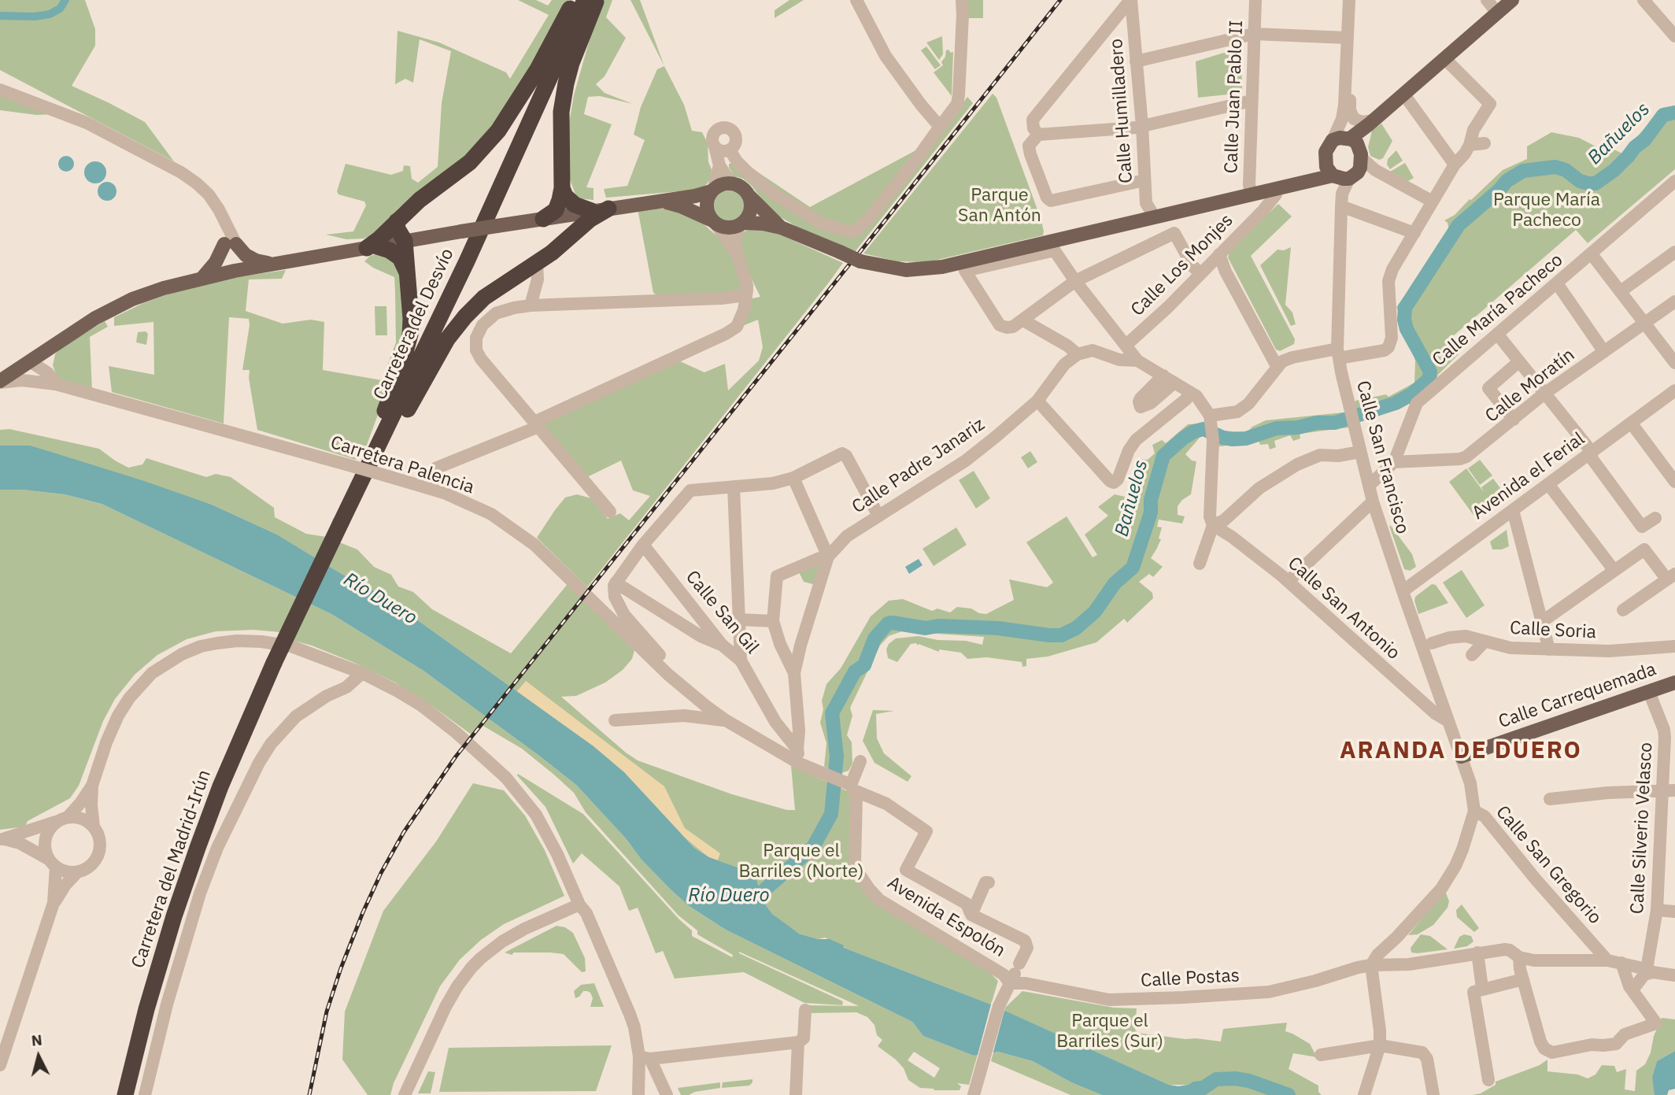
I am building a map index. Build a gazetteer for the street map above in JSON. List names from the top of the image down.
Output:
{
  "streets": {
    "highway": ["Carretera del Desvío", "Carretera del Madrid-Irún"],
    "main road": ["Calle Carrequemada"],
    "street": [
      "Calle Juan Pablo II",
      "Calle Humilladero",
      "Calle Los Monjes",
      "Calle María Pacheco",
      "Calle Moratín",
      "Calle San Francisco",
      "Carretera Palencia",
      "Calle Padre Janariz",
      "Avenida el Ferial",
      "Calle San Antonio",
      "Calle San Gil",
      "Calle Soria",
      "Calle Silverio Velasco",
      "Calle San Gregorio",
      "Avenida Espolón",
      "Calle Postas"
    ]
  },
  "crossings": [
    ["Calle María Pacheco", "Calle Moratín"],
    ["Carretera del Desvío", "Carretera del Madrid-Irún"],
    ["Calle San Francisco", "Avenida el Ferial"],
    ["Calle San Francisco", "Calle San Antonio"],
    ["Calle San Francisco", "Calle Carrequemada"],
    ["Calle San Francisco", "Calle San Gregorio"],
    ["Carretera Palencia", "Calle San Gil"],
    ["Carretera Palencia", "Avenida Espolón"],
    ["Calle Carrequemada", "Calle Silverio Velasco"],
    ["Calle Silverio Velasco", "Calle Postas"],
    ["Calle San Gregorio", "Calle Postas"],
    ["Avenida Espolón", "Calle Postas"]
  ],
  "districts": ["ARANDA DE DUERO"],
  "water": ["Bañuelos", "Río Duero"],
  "parks": [
    "Parque San Antón",
    "Parque María Pacheco",
    "Parque el Barriles (Norte)",
    "Parque el Barriles (Sur)"
  ],
  "north": "top"
}
